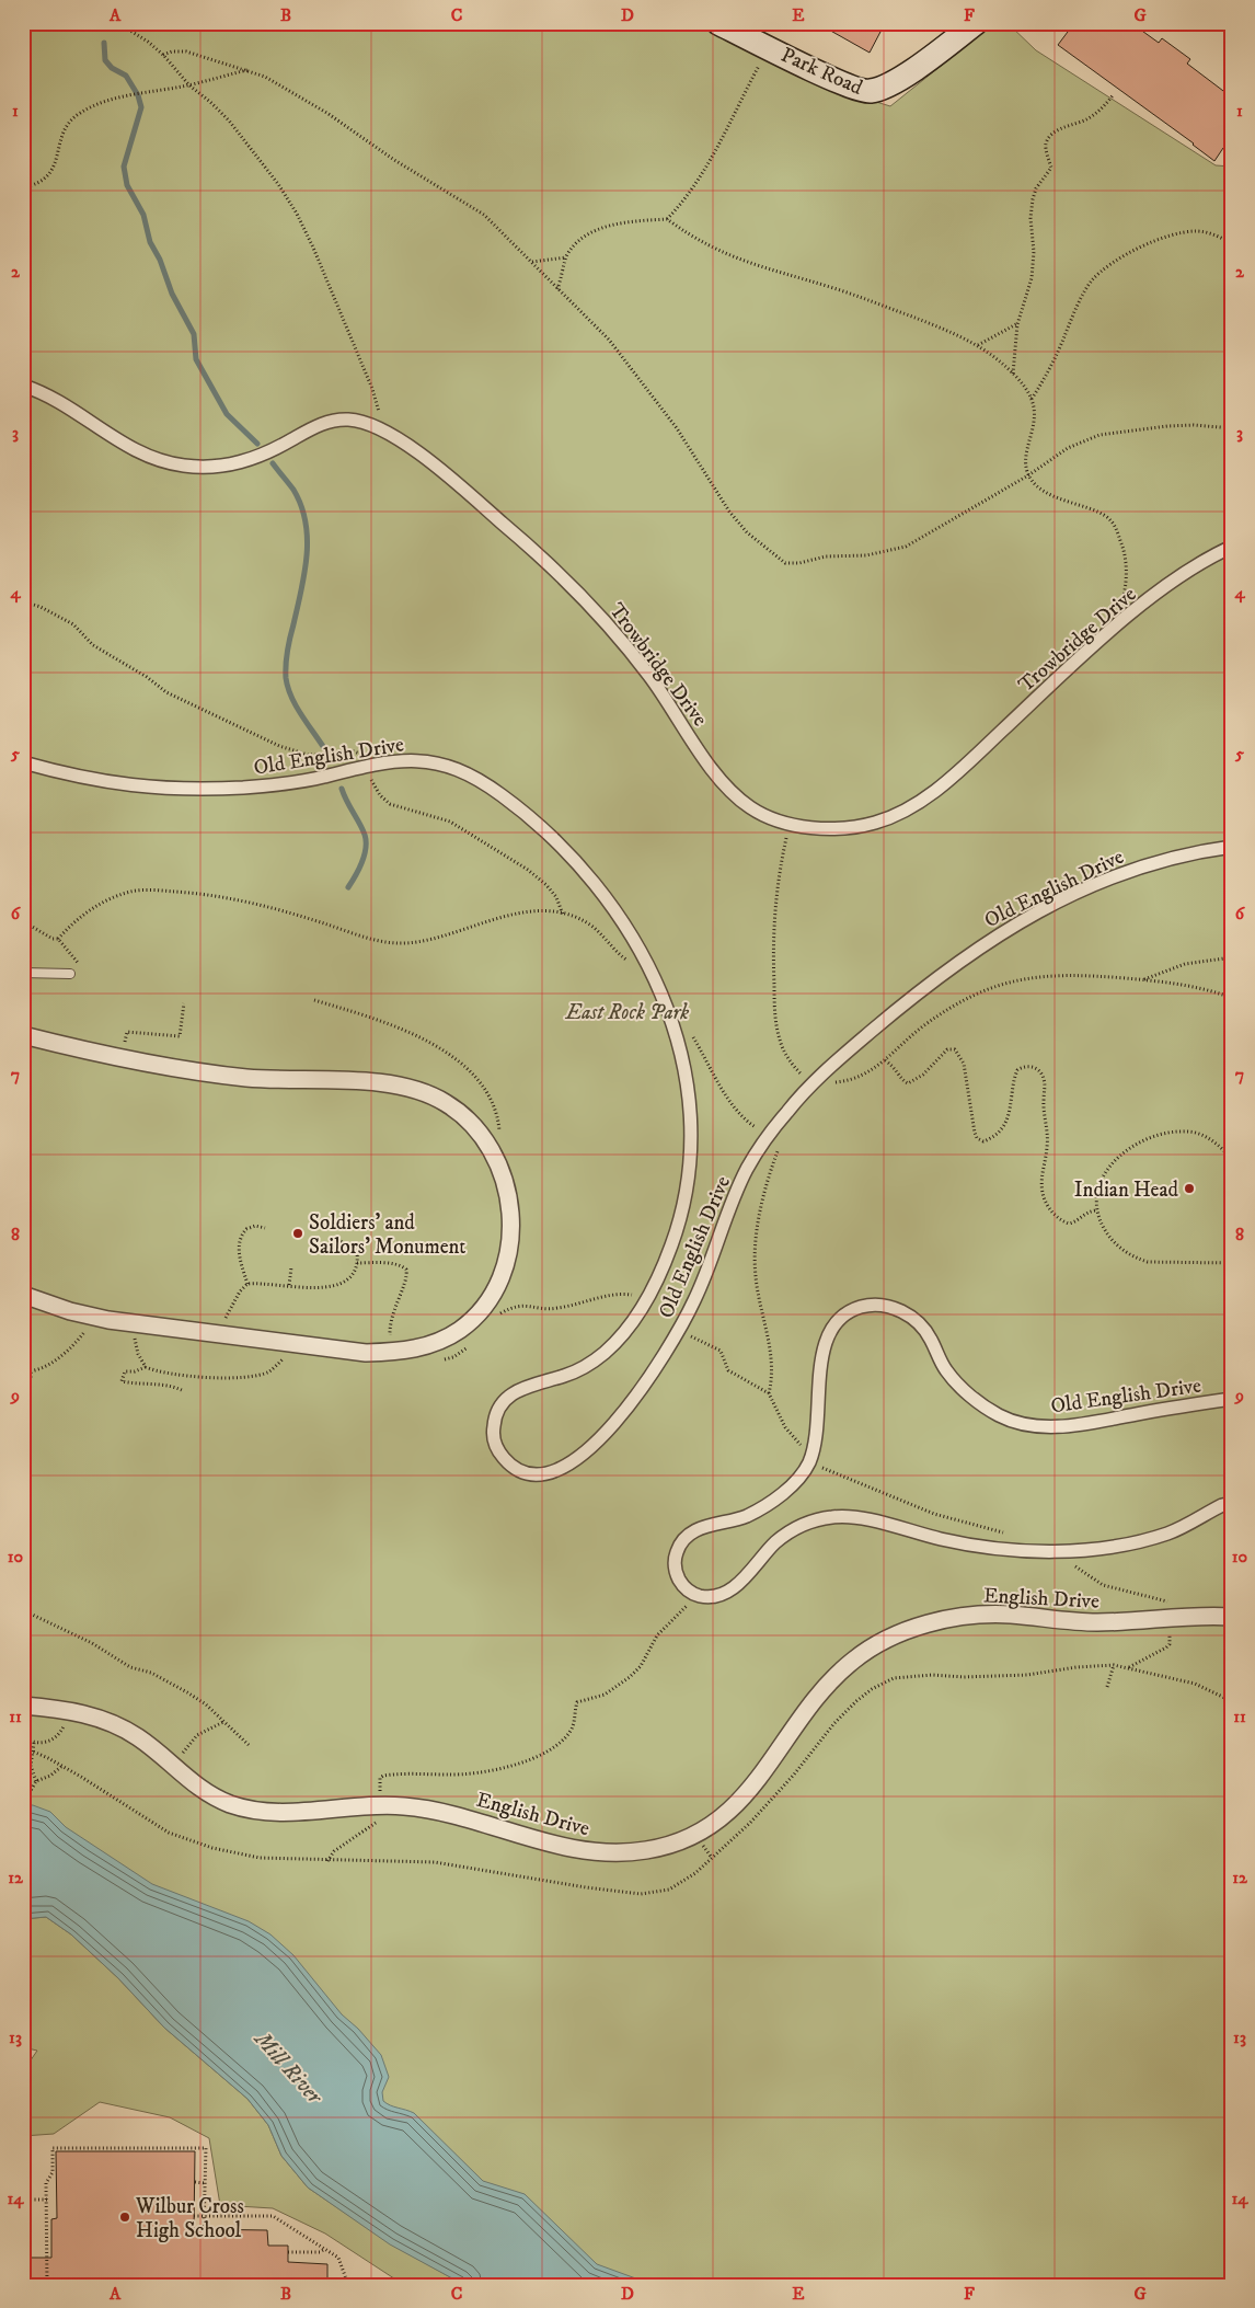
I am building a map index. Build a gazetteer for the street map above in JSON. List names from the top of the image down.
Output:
{
  "streets": {
    "main road": ["Park Road"],
    "street": ["Trowbridge Drive", "Old English Drive", "English Drive"]
  },
  "water": ["Mill River"],
  "parks": ["East Rock Park"],
  "places": ["Indian Head", "Soldiers' and Sailors' Monument", "Wilbur Cross High School"],
  "grid": {
    "columns": [
      "A",
      "B",
      "C",
      "D",
      "E",
      "F",
      "G"
    ],
    "rows": [
      "1",
      "2",
      "3",
      "4",
      "5",
      "6",
      "7",
      "8",
      "9",
      "10",
      "11",
      "12",
      "13",
      "14"
    ]
  }
}
